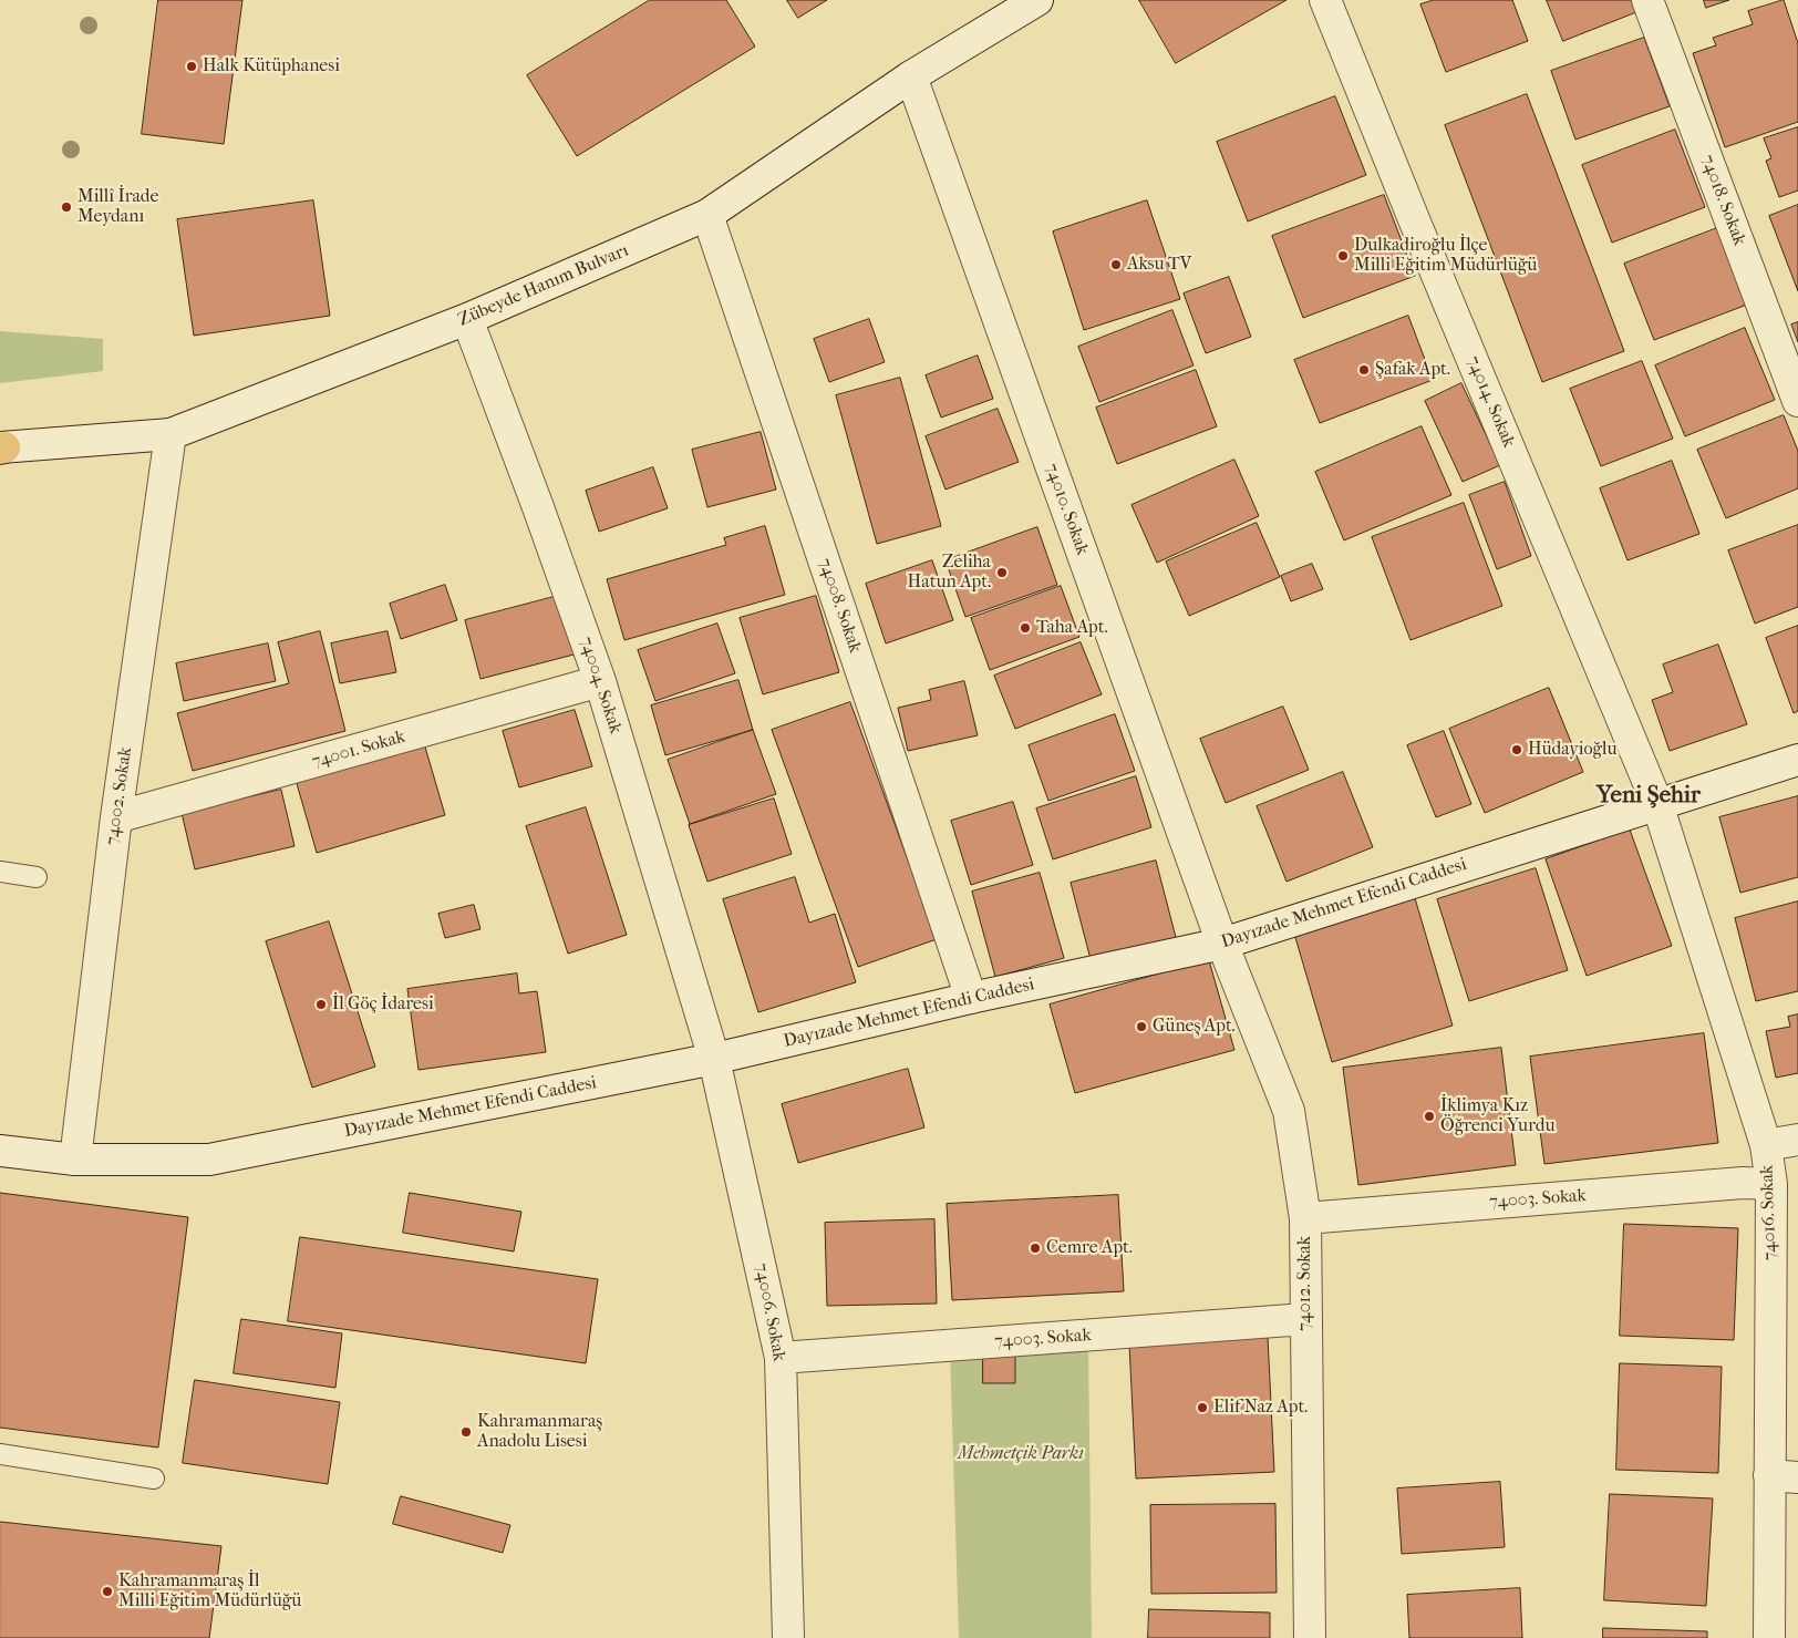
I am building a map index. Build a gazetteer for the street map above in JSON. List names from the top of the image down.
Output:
{
  "streets": {
    "street": [
      "74018. Sokak",
      "Zübeyde Hanım Bulvarı",
      "74014. Sokak",
      "74010. Sokak",
      "74008. Sokak",
      "74004. Sokak",
      "74001. Sokak",
      "74002. Sokak",
      "Dayızade Mehmet Efendi Caddesi",
      "74003. Sokak",
      "74016. Sokak",
      "74012. Sokak",
      "74006. Sokak"
    ]
  },
  "crossings": [
    ["Zübeyde Hanım Bulvarı", "74010. Sokak"],
    ["Zübeyde Hanım Bulvarı", "74008. Sokak"],
    ["Zübeyde Hanım Bulvarı", "74004. Sokak"],
    ["Zübeyde Hanım Bulvarı", "74002. Sokak"],
    ["74014. Sokak", "Dayızade Mehmet Efendi Caddesi"],
    ["74014. Sokak", "74016. Sokak"],
    ["74010. Sokak", "Dayızade Mehmet Efendi Caddesi"],
    ["74010. Sokak", "74012. Sokak"],
    ["74008. Sokak", "Dayızade Mehmet Efendi Caddesi"],
    ["74004. Sokak", "74001. Sokak"],
    ["74004. Sokak", "Dayızade Mehmet Efendi Caddesi"],
    ["74004. Sokak", "74006. Sokak"],
    ["74001. Sokak", "74002. Sokak"],
    ["74002. Sokak", "Dayızade Mehmet Efendi Caddesi"],
    ["Dayızade Mehmet Efendi Caddesi", "74016. Sokak"],
    ["Dayızade Mehmet Efendi Caddesi", "74012. Sokak"],
    ["Dayızade Mehmet Efendi Caddesi", "74006. Sokak"],
    ["74003. Sokak", "74016. Sokak"],
    ["74003. Sokak", "74012. Sokak"],
    ["74003. Sokak", "74006. Sokak"]
  ],
  "districts": ["Yeni Şehir"],
  "parks": ["Mehmetçik Parkı"],
  "places": [
    "Halk Kütüphanesi",
    "Millî İrade Meydanı",
    "Dulkadiroğlu İlçe Milli Eğitim Müdürlüğü",
    "Aksu TV",
    "Şafak Apt.",
    "Zeliha Hatun Apt.",
    "Taha Apt.",
    "Hüdayioğlu",
    "İl Göç İdaresi",
    "Güneş Apt.",
    "İklimya Kız Öğrenci Yurdu",
    "Cemre Apt.",
    "Elif Naz Apt.",
    "Kahramanmaraş Anadolu Lisesi",
    "Kahramanmaraş İl Milli Eğitim Müdürlüğü"
  ]
}
